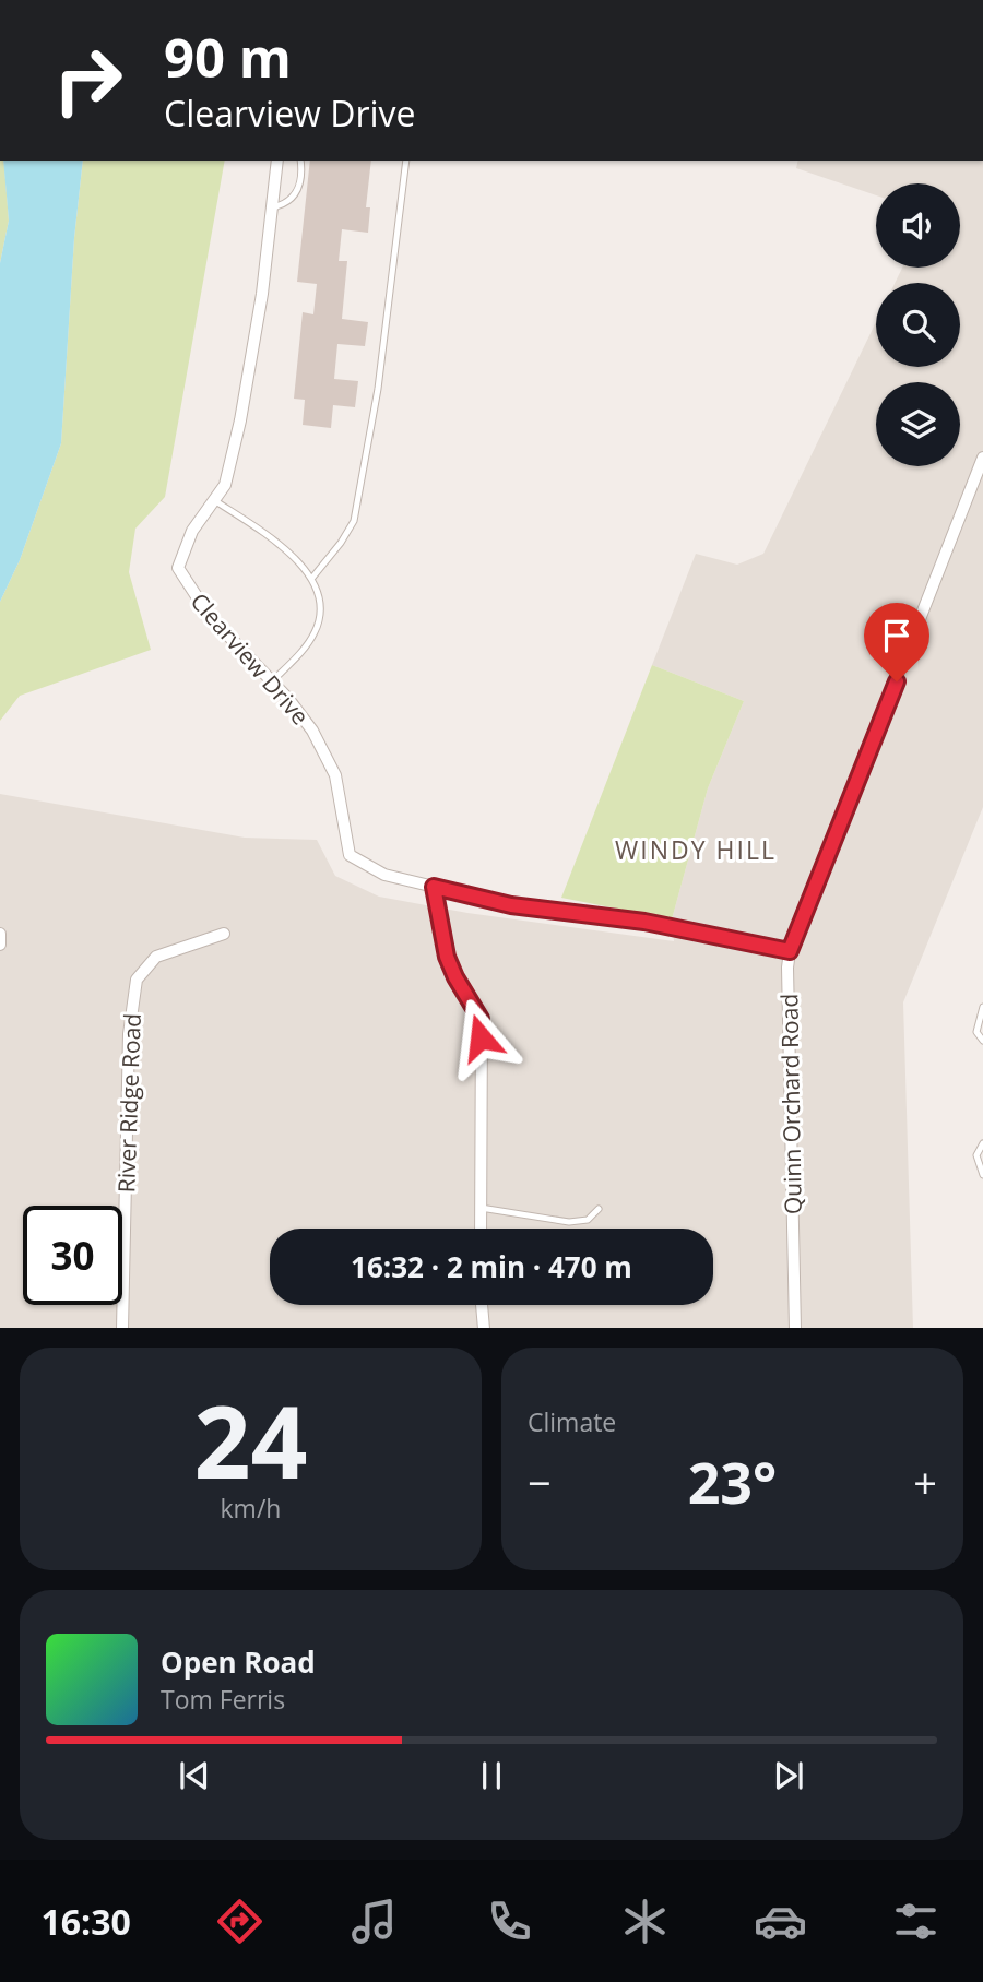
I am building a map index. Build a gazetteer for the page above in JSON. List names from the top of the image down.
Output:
{
  "streets": {
    "street": ["Clearview Drive", "River Ridge Road", "Quinn Orchard Road"]
  },
  "crossings": [
    ["Clearview Drive", "Quinn Orchard Road"]
  ],
  "districts": ["WINDY HILL"],
  "page": {
    "turn": ["90 m", "Clearview Drive"],
    "limit": "30",
    "trip": "16:32 · 2 min · 470 m",
    "tile": [
      ["24", "km/h"],
      "Climate"
    ],
    "heat": ["−", "23°", "+"],
    "song": ["Open Road", "Tom Ferris"],
    "tabs": "16:30"
  }
}
